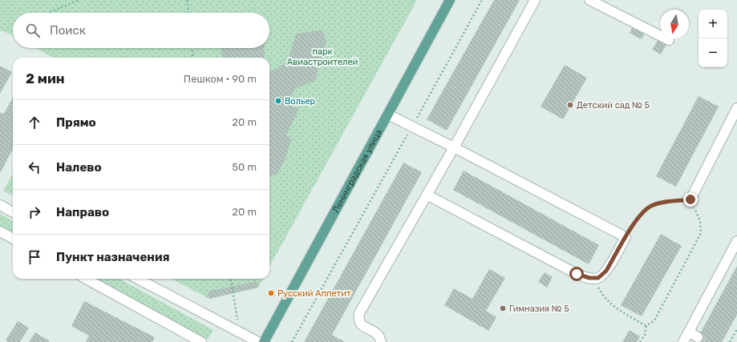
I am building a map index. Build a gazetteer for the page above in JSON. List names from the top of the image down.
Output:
{
  "streets": {
    "main road": ["Ленинградская улица"]
  },
  "parks": ["парк Авиастроителей"],
  "places": [
    "Вольер",
    "Детский сад № 5",
    "Русский Аппетит",
    "Гимназия № 5"
  ],
  "north": "bottom",
  "page": {
    "map_buttons": ["+", "−"],
    "search": "Поиск",
    "heading": ["2 мин", "Пешком · 90 m"],
    "list": [
      ["Прямо", "20 m"],
      ["Налево", "50 m"],
      ["Направо", "20 m"],
      "Пункт назначения"
    ]
  }
}
